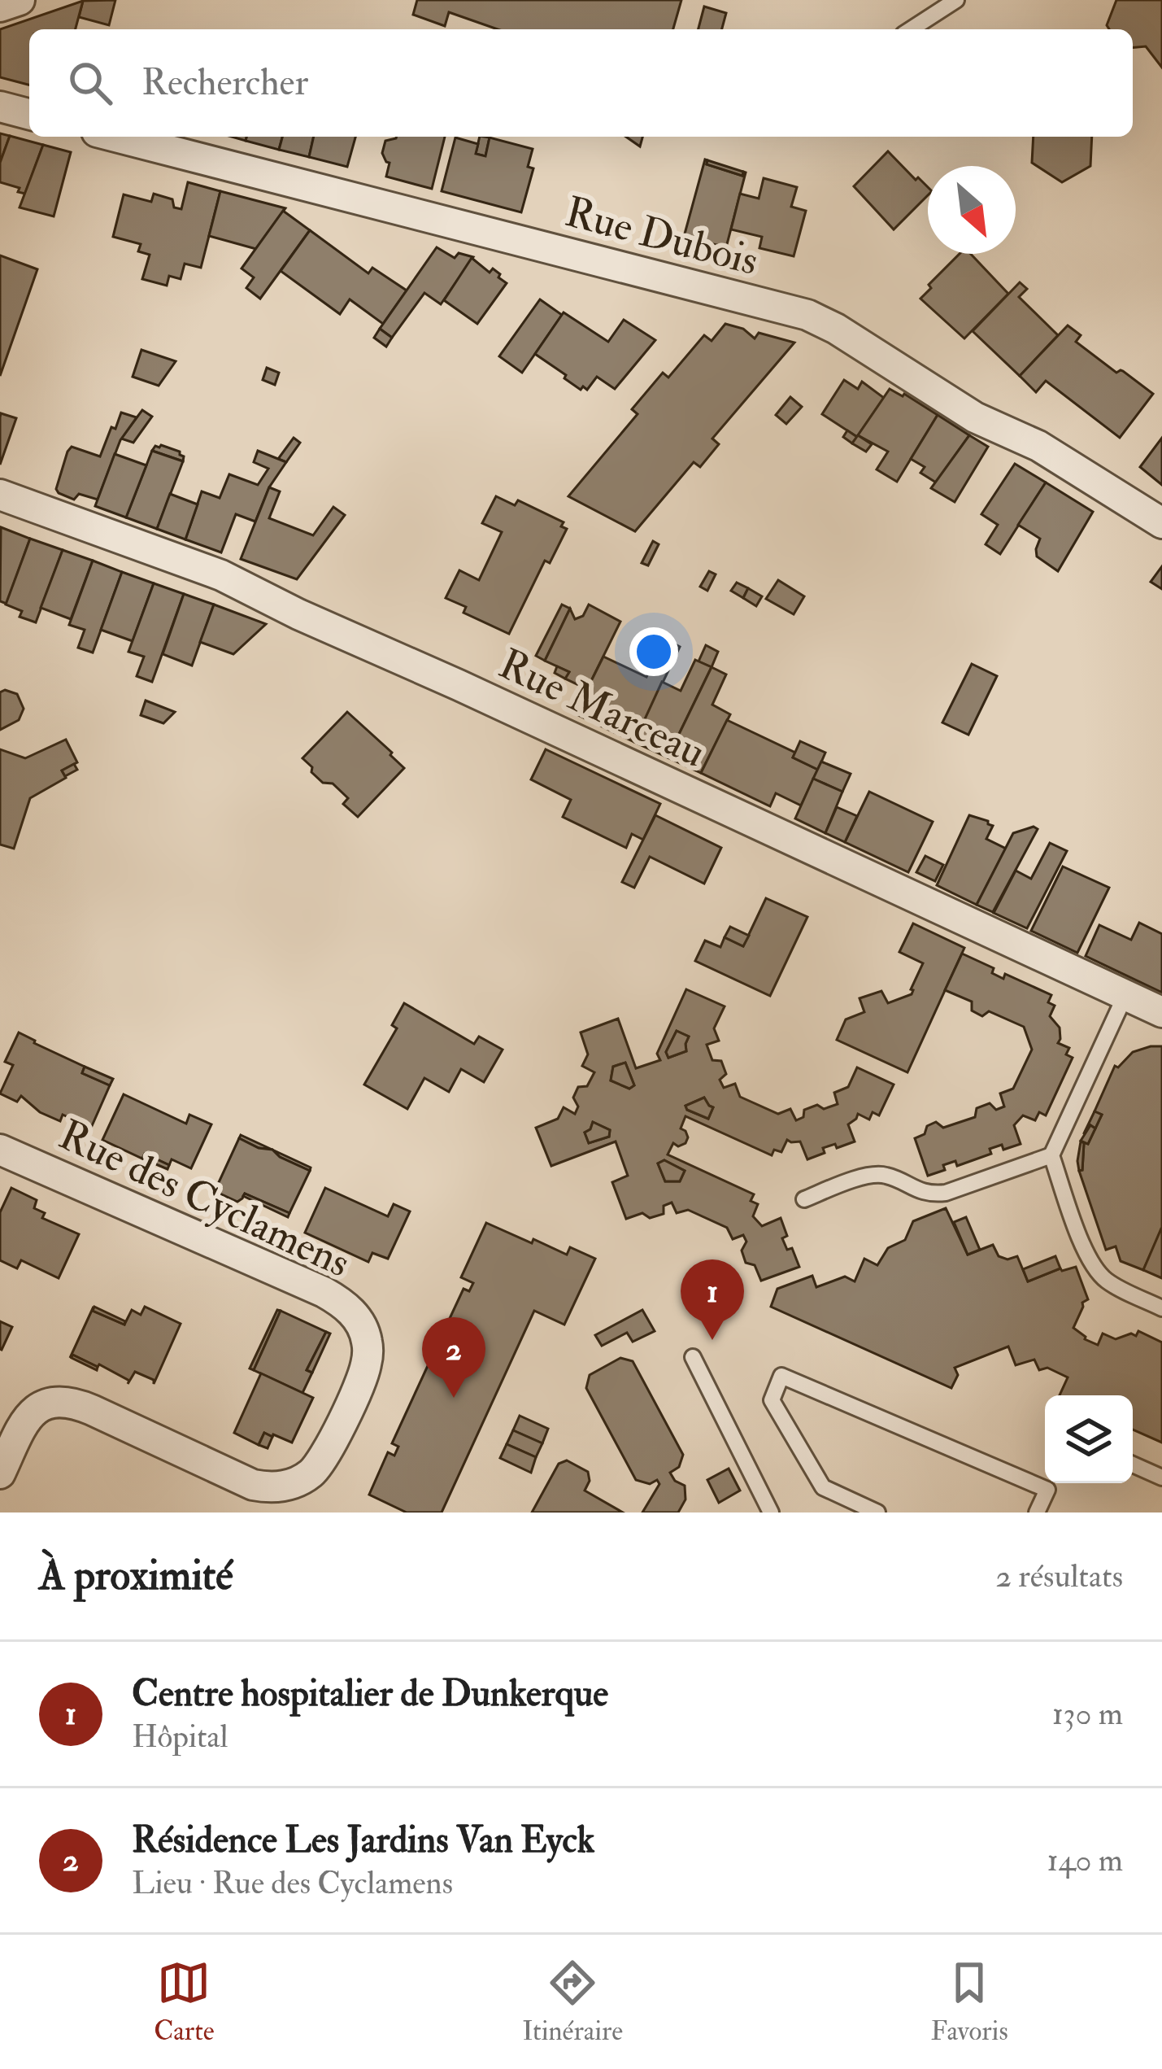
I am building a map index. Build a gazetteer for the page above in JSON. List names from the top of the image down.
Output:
{
  "streets": {
    "street": ["Rue Dubois", "Rue Marceau", "Rue des Cyclamens"]
  },
  "north": "bottom right",
  "page": {
    "search": "Rechercher",
    "pins": ["1", "2"],
    "heading": ["À proximité", "2 résultats"],
    "list": [
      {
        "mark": "1",
        "name": "Centre hospitalier de Dunkerque",
        "note": "Hôpital",
        "value": "130 m"
      },
      {
        "mark": "2",
        "name": "Résidence Les Jardins Van Eyck",
        "note": "Lieu · Rue des Cyclamens",
        "value": "140 m"
      }
    ],
    "nav": ["Carte", "Itinéraire", "Favoris"]
  }
}
